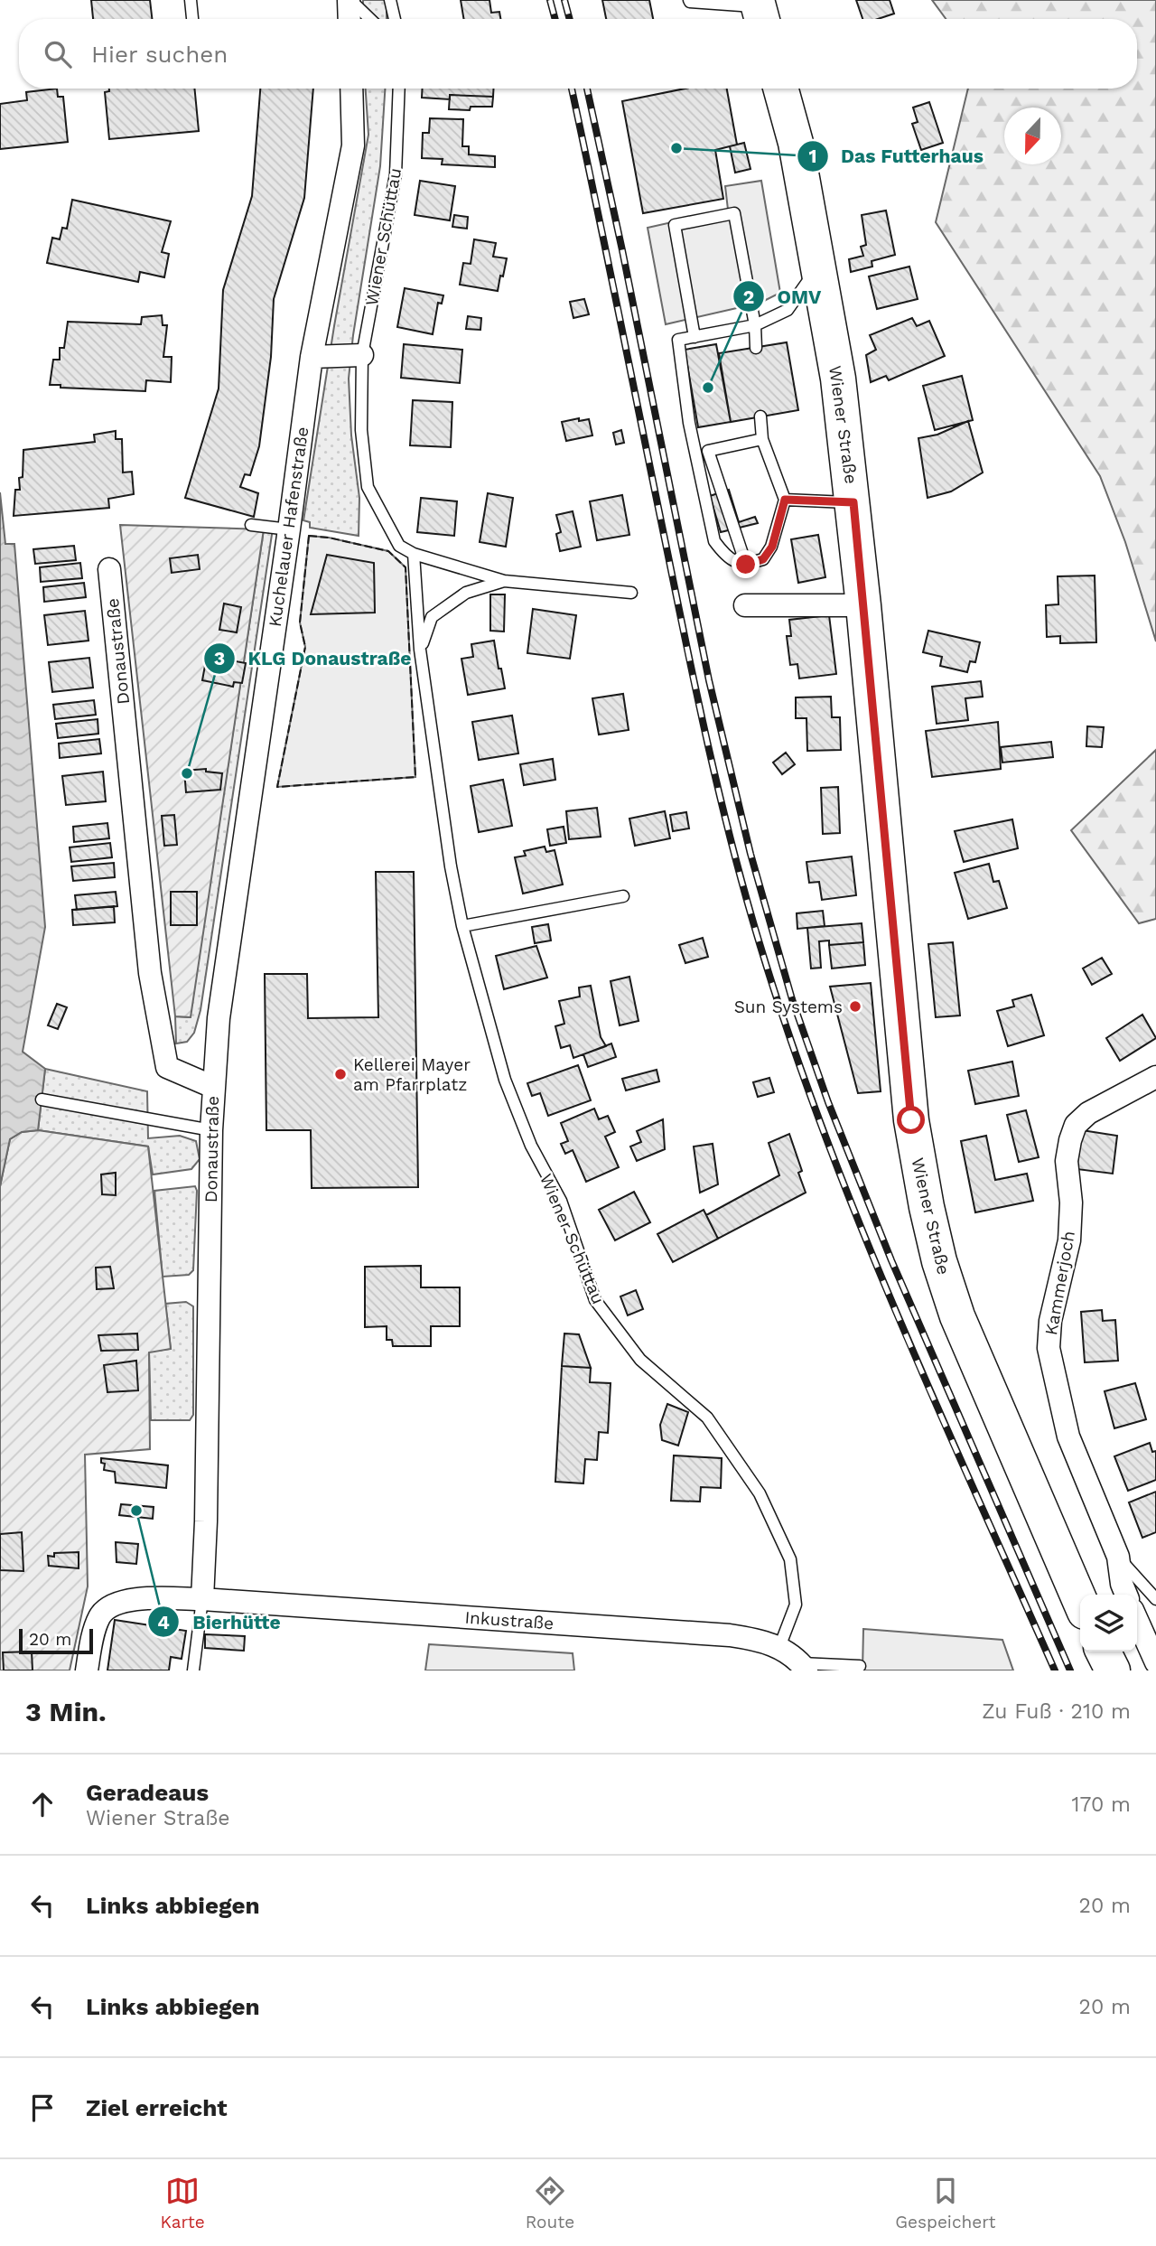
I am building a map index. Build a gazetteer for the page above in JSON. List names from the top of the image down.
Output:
{
  "streets": {
    "main road": ["Wiener Straße"],
    "street": [
      "Kuchelauer Hafenstraße",
      "Donaustraße",
      "Kammerjoch",
      "Inkustraße"
    ],
    "lane": ["Wiener Schüttau"]
  },
  "crossings": [
    ["Wiener Schüttau", "Inkustraße"],
    ["Kuchelauer Hafenstraße", "Donaustraße"],
    ["Donaustraße", "Inkustraße"]
  ],
  "places": [
    "Das Futterhaus",
    "OMV",
    "KLG Donaustraße",
    "Sun Systems",
    "Kellerei Mayer am Pfarrplatz",
    "Bierhütte"
  ],
  "scale_bar": "20 m",
  "north": "bottom",
  "page": {
    "search": "Hier suchen",
    "scale": "20 m",
    "heading": ["3 Min.", "Zu Fuß · 210 m"],
    "list": [
      ["Geradeaus", "Wiener Straße", "170 m"],
      ["Links abbiegen", "20 m"],
      ["Links abbiegen", "20 m"],
      "Ziel erreicht"
    ],
    "nav": ["Karte", "Route", "Gespeichert"]
  }
}
